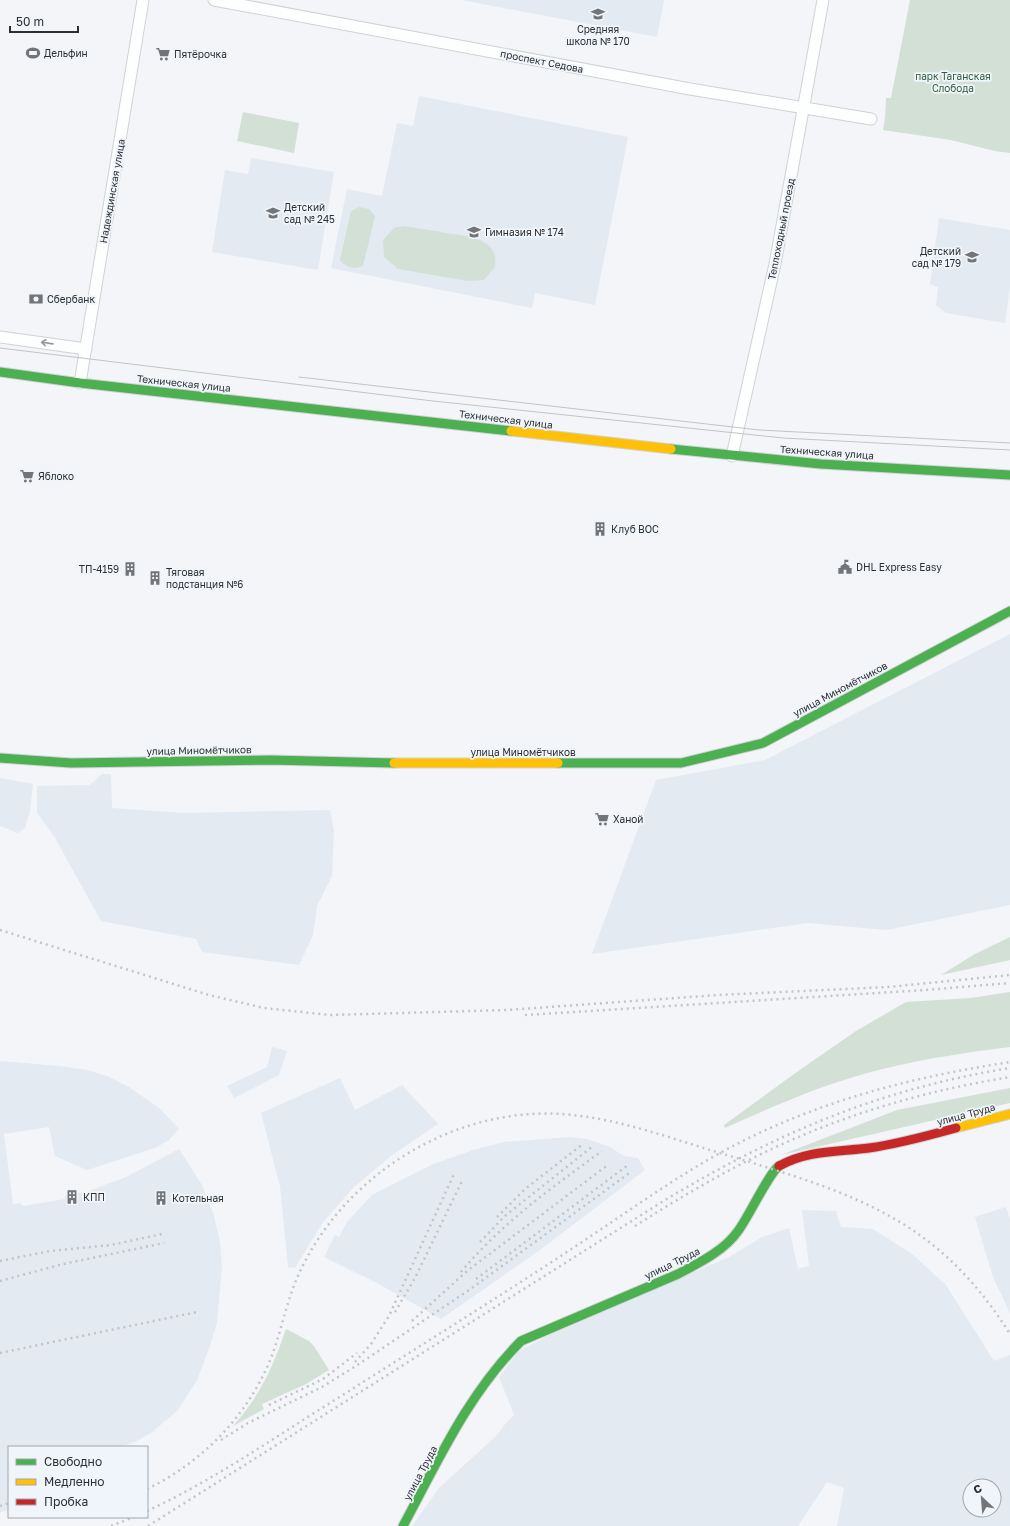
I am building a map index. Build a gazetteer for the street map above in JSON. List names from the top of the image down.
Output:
{
  "streets": {
    "street": [
      "проспект Седова",
      "Надеждинская улица",
      "Теплоходный проезд",
      "Техническая улица",
      "улица Миномётчиков",
      "улица Труда"
    ]
  },
  "crossings": [
    ["проспект Седова", "Теплоходный проезд"],
    ["Надеждинская улица", "Техническая улица"],
    ["Теплоходный проезд", "Техническая улица"]
  ],
  "parks": ["парк Таганская Слобода"],
  "places": {
    "school or university": [
      "Средняя школа № 170",
      "Детский сад № 245",
      "Гимназия № 174",
      "Детский сад № 179"
    ],
    "sports": ["Дельфин"],
    "supermarket": ["Пятёрочка", "Яблоко", "Ханой"],
    "bank": ["Сбербанк"],
    "building": [
      "Клуб ВОС",
      "ТП-4159",
      "Тяговая подстанция №6",
      "КПП",
      "Котельная"
    ],
    "public building": ["DHL Express Easy"]
  },
  "legend": ["Свободно", "Медленно", "Пробка"],
  "scale_bar": "50 m",
  "north": "top left"
}
